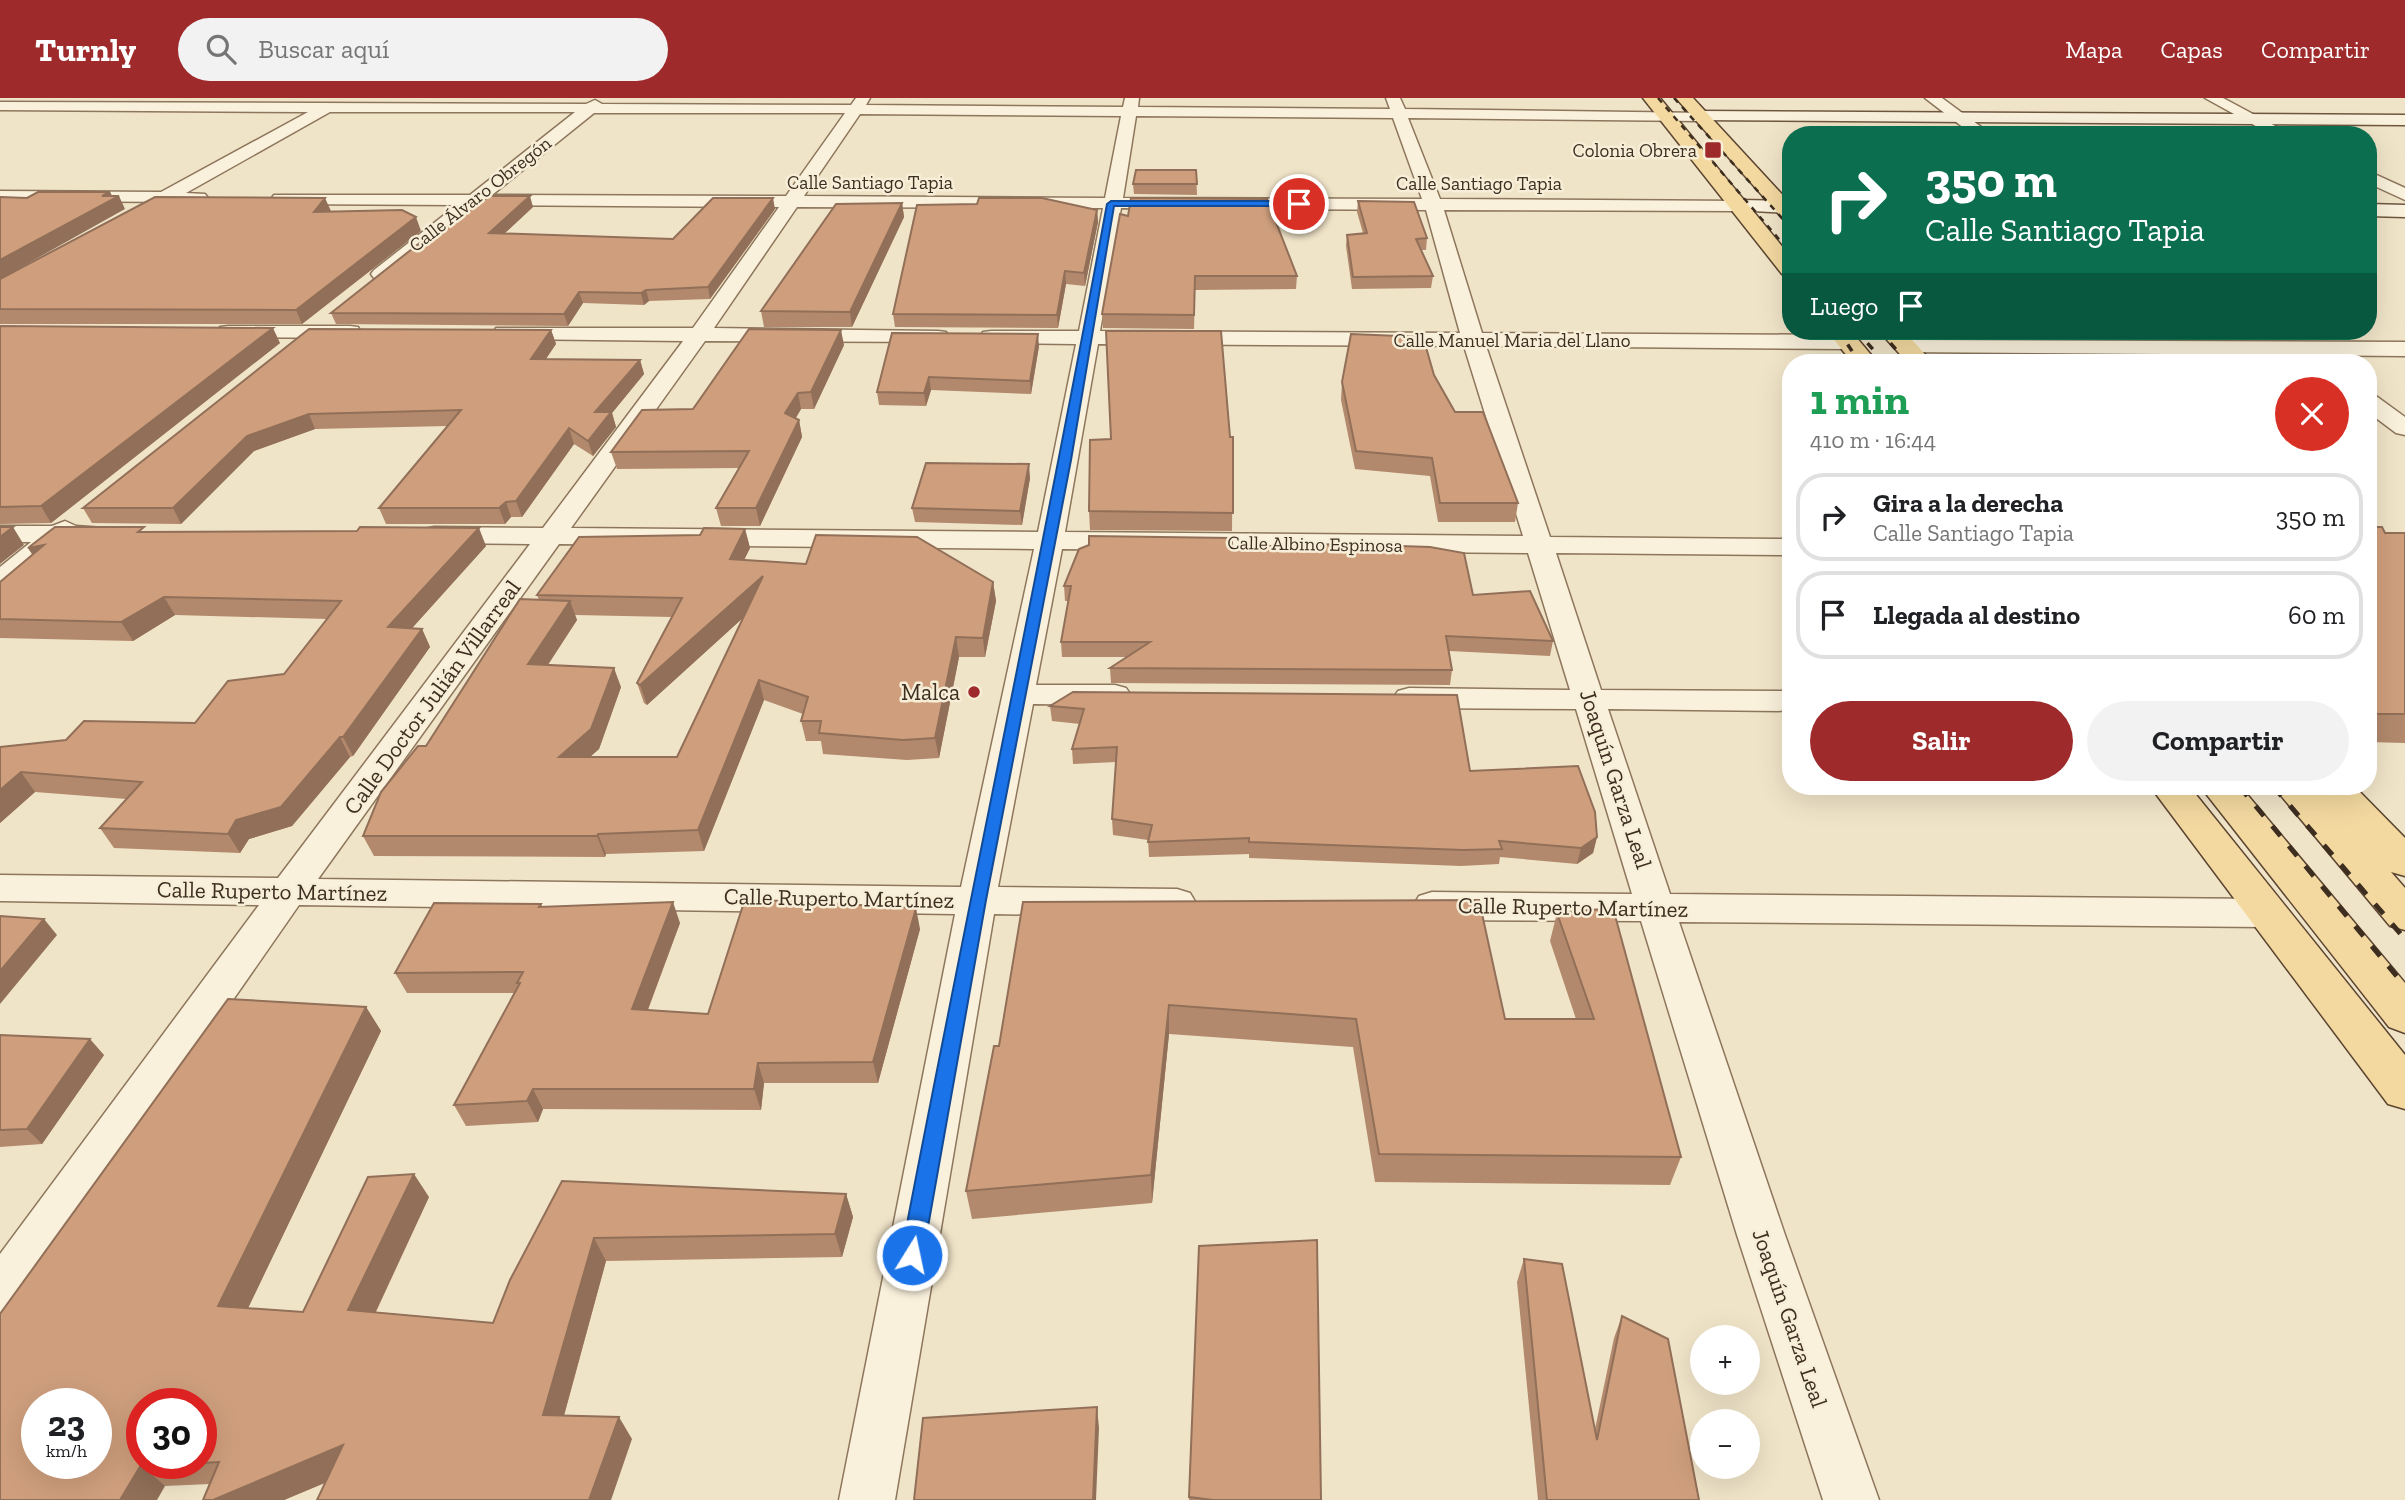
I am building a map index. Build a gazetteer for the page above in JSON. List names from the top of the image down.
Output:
{
  "streets": {
    "street": [
      "Calle Santiago Tapia",
      "Calle Álvaro Obregón",
      "Calle Manuel Maria del Llano",
      "Calle Albino Espinosa",
      "Calle Doctor Julián Villarreal",
      "Joaquín Garza Leal",
      "Calle Ruperto Martínez"
    ]
  },
  "crossings": [
    ["Calle Santiago Tapia", "Calle Álvaro Obregón"],
    ["Calle Santiago Tapia", "Calle Doctor Julián Villarreal"],
    ["Calle Santiago Tapia", "Joaquín Garza Leal"],
    ["Calle Manuel Maria del Llano", "Calle Doctor Julián Villarreal"],
    ["Calle Manuel Maria del Llano", "Joaquín Garza Leal"],
    ["Calle Albino Espinosa", "Calle Doctor Julián Villarreal"],
    ["Calle Albino Espinosa", "Joaquín Garza Leal"],
    ["Calle Doctor Julián Villarreal", "Calle Ruperto Martínez"],
    ["Joaquín Garza Leal", "Calle Ruperto Martínez"]
  ],
  "places": {
    "transit": ["Colonia Obrera"],
    "other": ["Malca"]
  },
  "page": {
    "header": "Turnly",
    "search": "Buscar aquí",
    "nav": ["Mapa", "Capas", "Compartir"],
    "turn": ["350 m", "Calle Santiago Tapia"],
    "then": "Luego",
    "heading": ["1 min", "410 m · 16:44"],
    "list": [
      {
        "name": "Gira a la derecha",
        "note": "Calle Santiago Tapia",
        "value": "350 m"
      },
      {
        "name": "Llegada al destino",
        "value": "60 m"
      }
    ],
    "buttons": ["Salir", "Compartir"],
    "map_buttons": ["+", "−"],
    "speed": "23 km/h",
    "limit": "30"
  }
}
